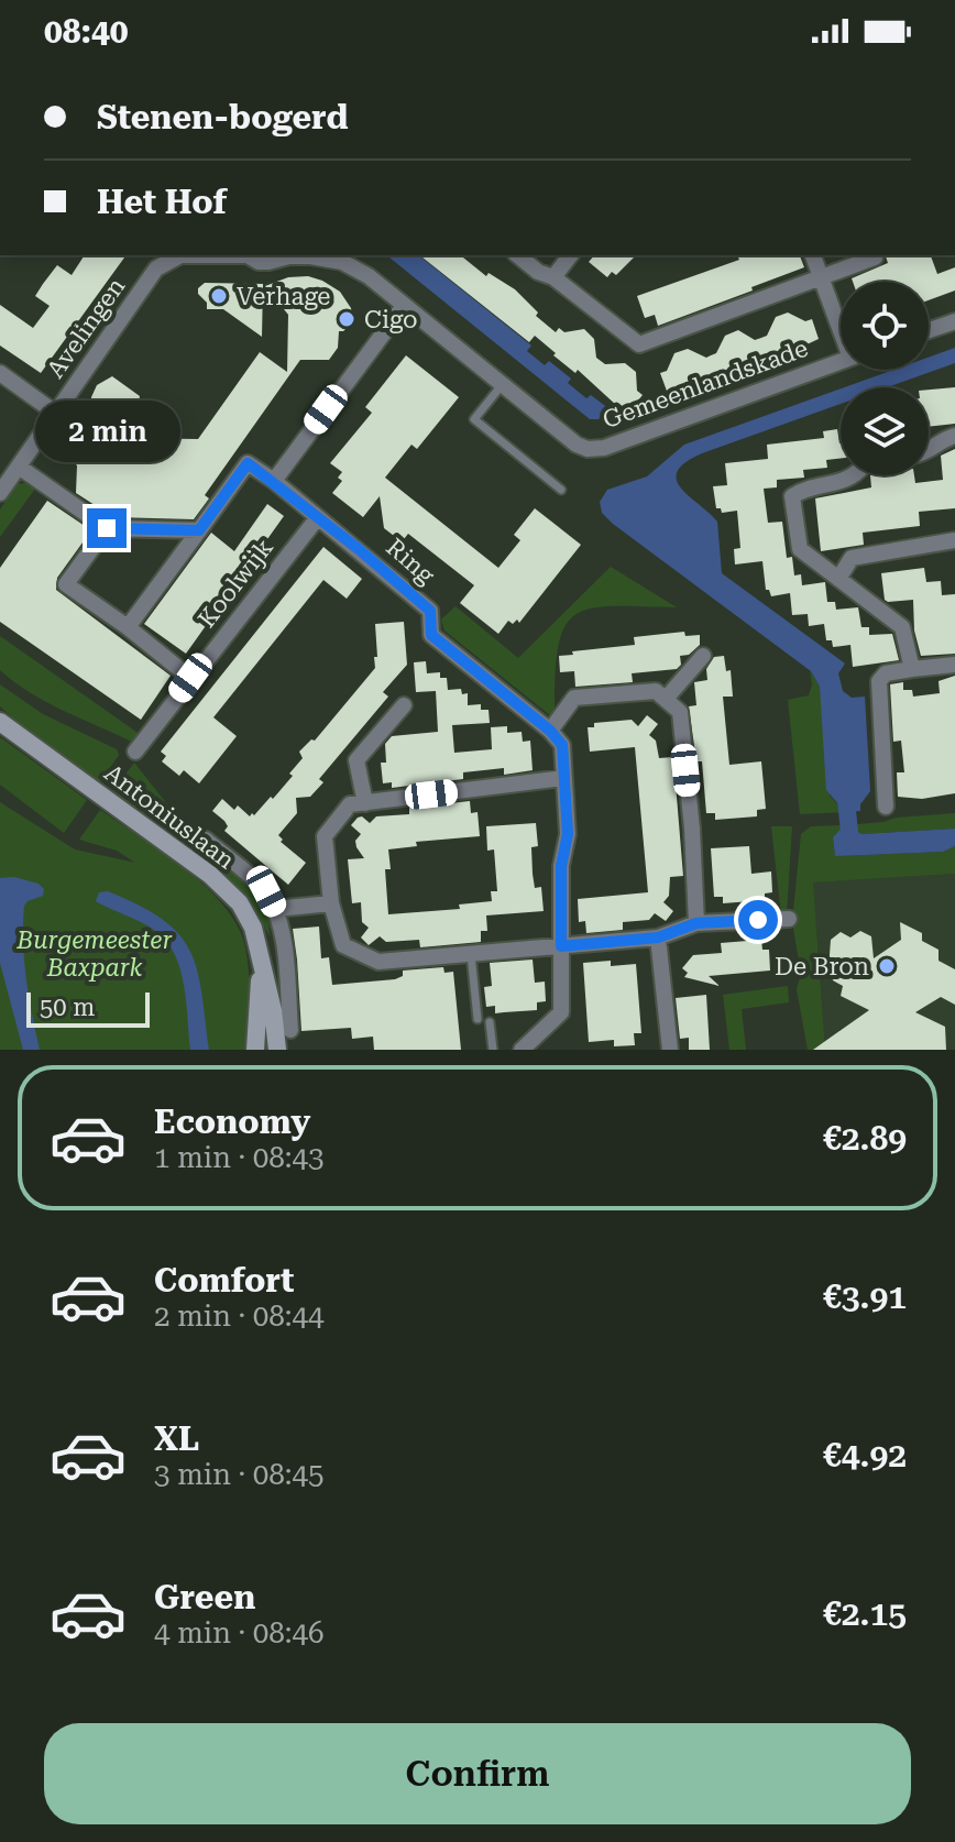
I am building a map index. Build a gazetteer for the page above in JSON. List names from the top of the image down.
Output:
{
  "streets": {
    "main road": ["Antoniuslaan"],
    "street": [
      "Avelingen",
      "Gemeenlandskade",
      "Ring",
      "Koolwijk"
    ]
  },
  "crossings": [
    ["Ring", "Koolwijk"]
  ],
  "parks": ["Burgemeester Baxpark"],
  "places": ["Verhage", "Cigo", "De Bron"],
  "scale_bar": "50 m",
  "page": {
    "status": "08:40",
    "banner": ["Stenen-bogerd", "Het Hof"],
    "bubble": "2 min",
    "scale": "50 m",
    "list": [
      {
        "name": "Economy",
        "note": "1 min · 08:43",
        "value": "€2.89"
      },
      {
        "name": "Comfort",
        "note": "2 min · 08:44",
        "value": "€3.91"
      },
      {
        "name": "XL",
        "note": "3 min · 08:45",
        "value": "€4.92"
      },
      {
        "name": "Green",
        "note": "4 min · 08:46",
        "value": "€2.15"
      }
    ],
    "buttons": "Confirm"
  }
}
